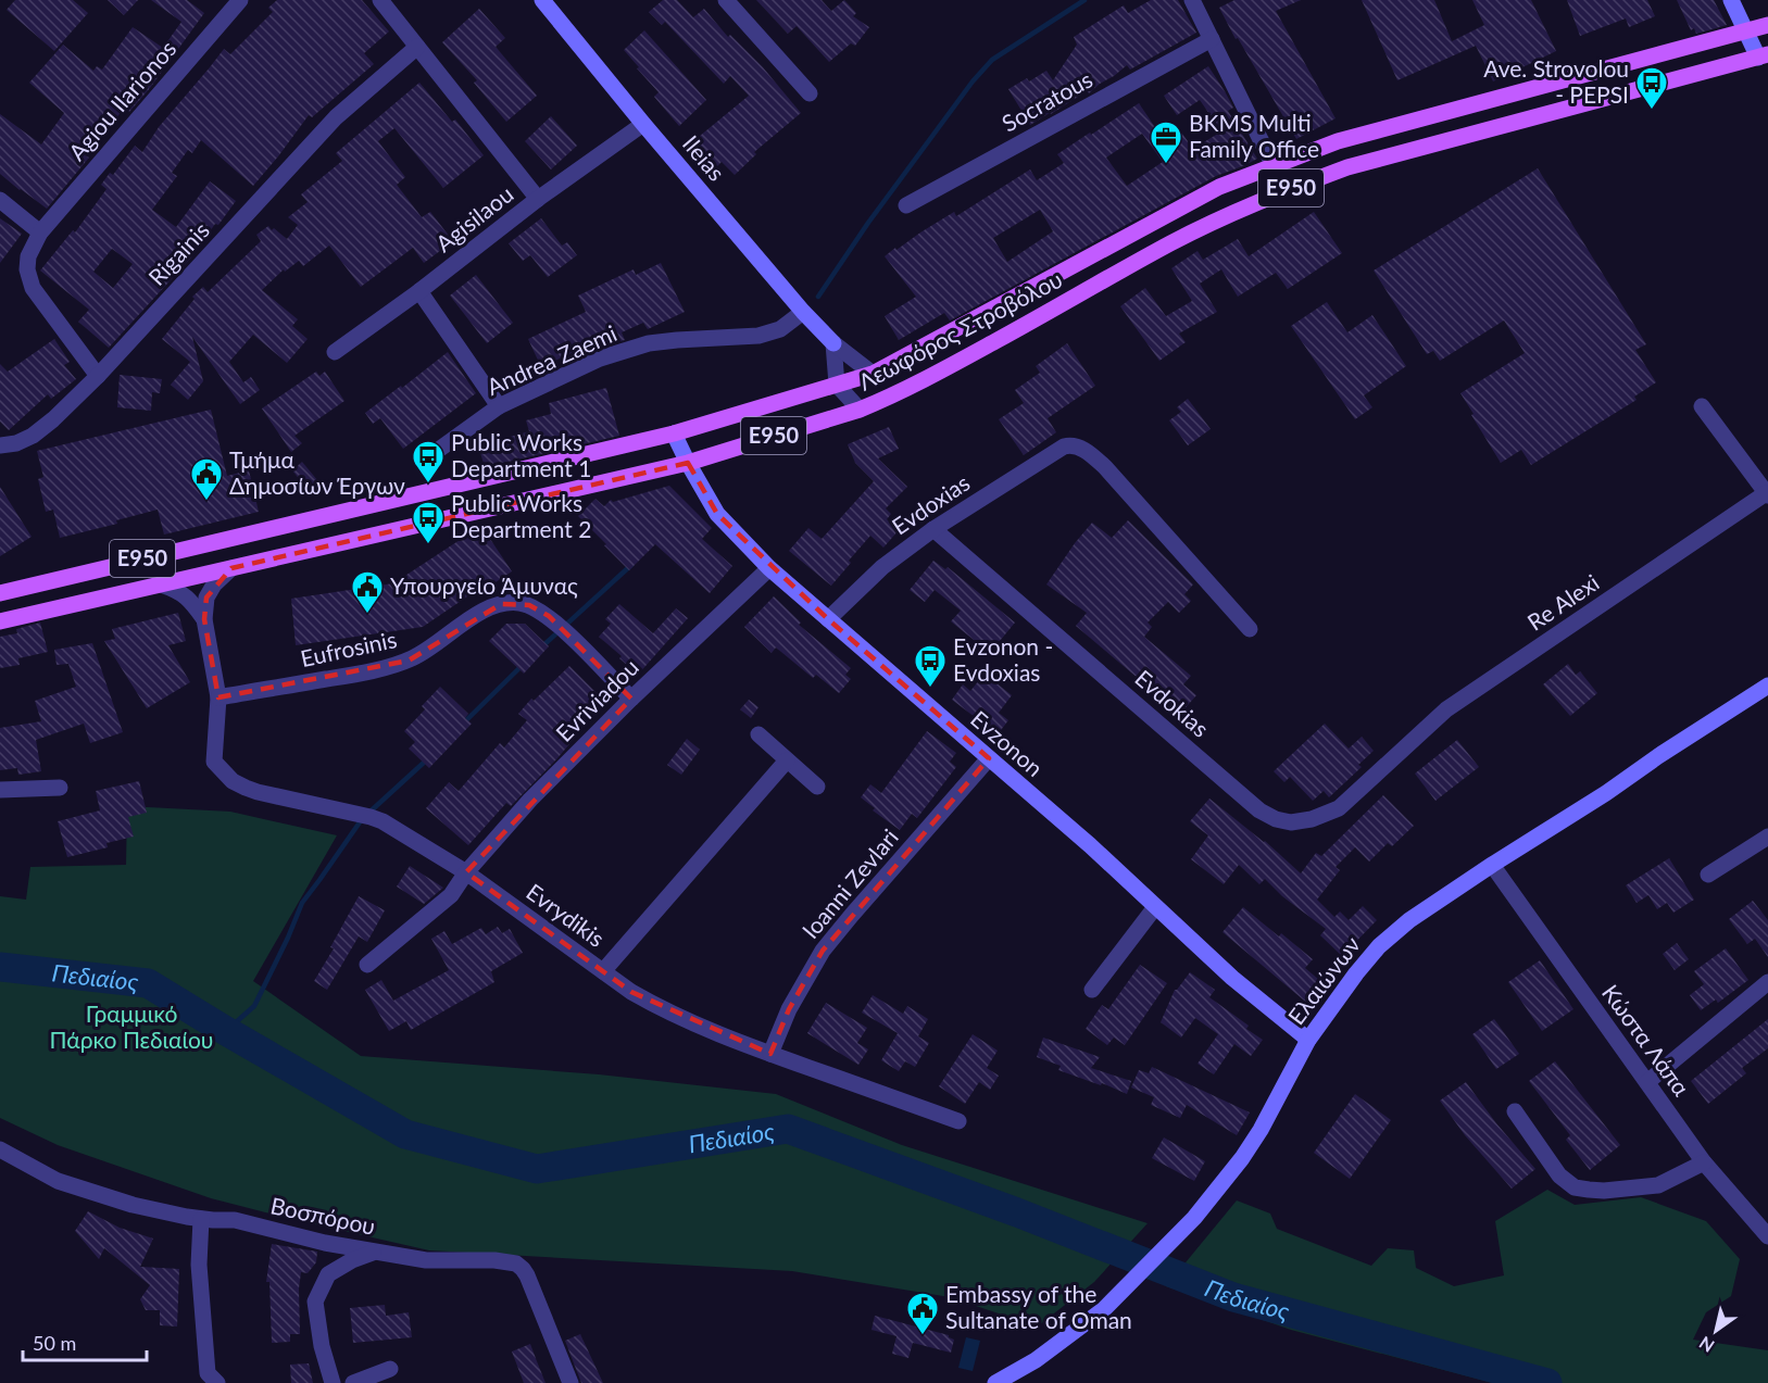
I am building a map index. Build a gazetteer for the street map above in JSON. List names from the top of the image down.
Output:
{
  "streets": {
    "main road": ["E950", "Λεωφόρος Στροβόλου"],
    "street": [
      "Agiou Ilarionos",
      "Socratous",
      "Ileias",
      "Agisilaou",
      "Rigainis",
      "Andrea Zaemi",
      "Evdoxias",
      "Re Alexi",
      "Eufrosinis",
      "Evriviadou",
      "Evdokias",
      "Evzonon",
      "Ioanni Zevlari",
      "Evrydikis",
      "Ελαιώνων",
      "Κώστα Λάπα",
      "Βοσπόρου"
    ]
  },
  "crossings": [
    ["Ileias", "Agisilaou"],
    ["Ileias", "Λεωφόρος Στροβόλου"],
    ["Ileias", "Andrea Zaemi"],
    ["Λεωφόρος Στροβόλου", "Evzonon"],
    ["Evdoxias", "Evdokias"],
    ["Evdoxias", "Evzonon"],
    ["Re Alexi", "Evdokias"],
    ["Eufrosinis", "Evriviadou"],
    ["Eufrosinis", "Evrydikis"],
    ["Evriviadou", "Evzonon"],
    ["Evriviadou", "Evrydikis"],
    ["Evzonon", "Ioanni Zevlari"],
    ["Evzonon", "Ελαιώνων"],
    ["Ioanni Zevlari", "Evrydikis"],
    ["Ελαιώνων", "Κώστα Λάπα"]
  ],
  "water": ["Πεδιαίος"],
  "parks": ["Γραμμικό Πάρκο Πεδιαίου"],
  "places": {
    "bus stop": [
      "Ave. Strovolou - PEPSI",
      "Public Works Department 1",
      "Public Works Department 2",
      "Evzonon - Evdoxias"
    ],
    "office": ["BKMS Multi Family Office"],
    "public building": ["Τμήμα Δημοσίων Έργων", "Υπουργείο Άμυνας", "Embassy of the Sultanate of Oman"]
  },
  "scale_bar": "50 m",
  "north": "bottom left"
}
